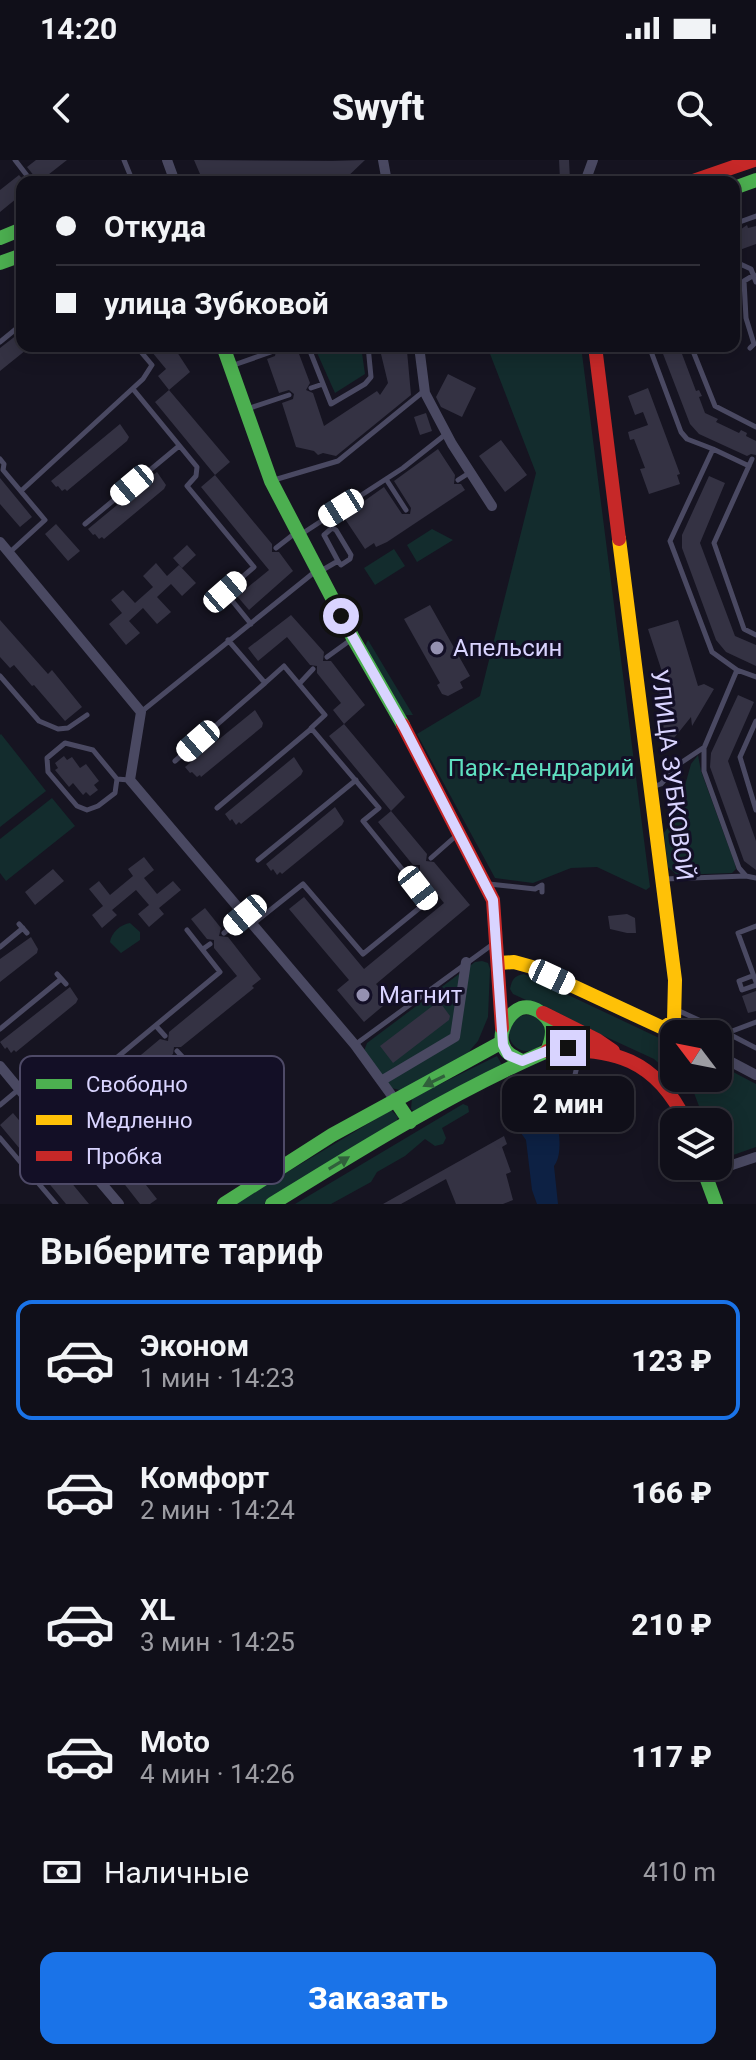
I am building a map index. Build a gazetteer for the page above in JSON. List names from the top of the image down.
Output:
{
  "streets": {
    "street": ["УЛИЦА ЗУБКОВОЙ"]
  },
  "parks": ["Парк-дендрарий"],
  "places": ["Апельсин", "Магнит"],
  "legend": ["Свободно", "Медленно", "Пробка"],
  "north": "top left",
  "page": {
    "status": "14:20",
    "header": "Swyft",
    "banner": ["Откуда", "улица Зубковой"],
    "bubble": "2 мин",
    "heading": "Выберите тариф",
    "list": [
      {
        "name": "Эконом",
        "note": "1 мин · 14:23",
        "value": "123 ₽"
      },
      {
        "name": "Комфорт",
        "note": "2 мин · 14:24",
        "value": "166 ₽"
      },
      {
        "name": "XL",
        "note": "3 мин · 14:25",
        "value": "210 ₽"
      },
      {
        "name": "Moto",
        "note": "4 мин · 14:26",
        "value": "117 ₽"
      }
    ],
    "pay": ["Наличные", "410 m"],
    "buttons": "Заказать"
  }
}
